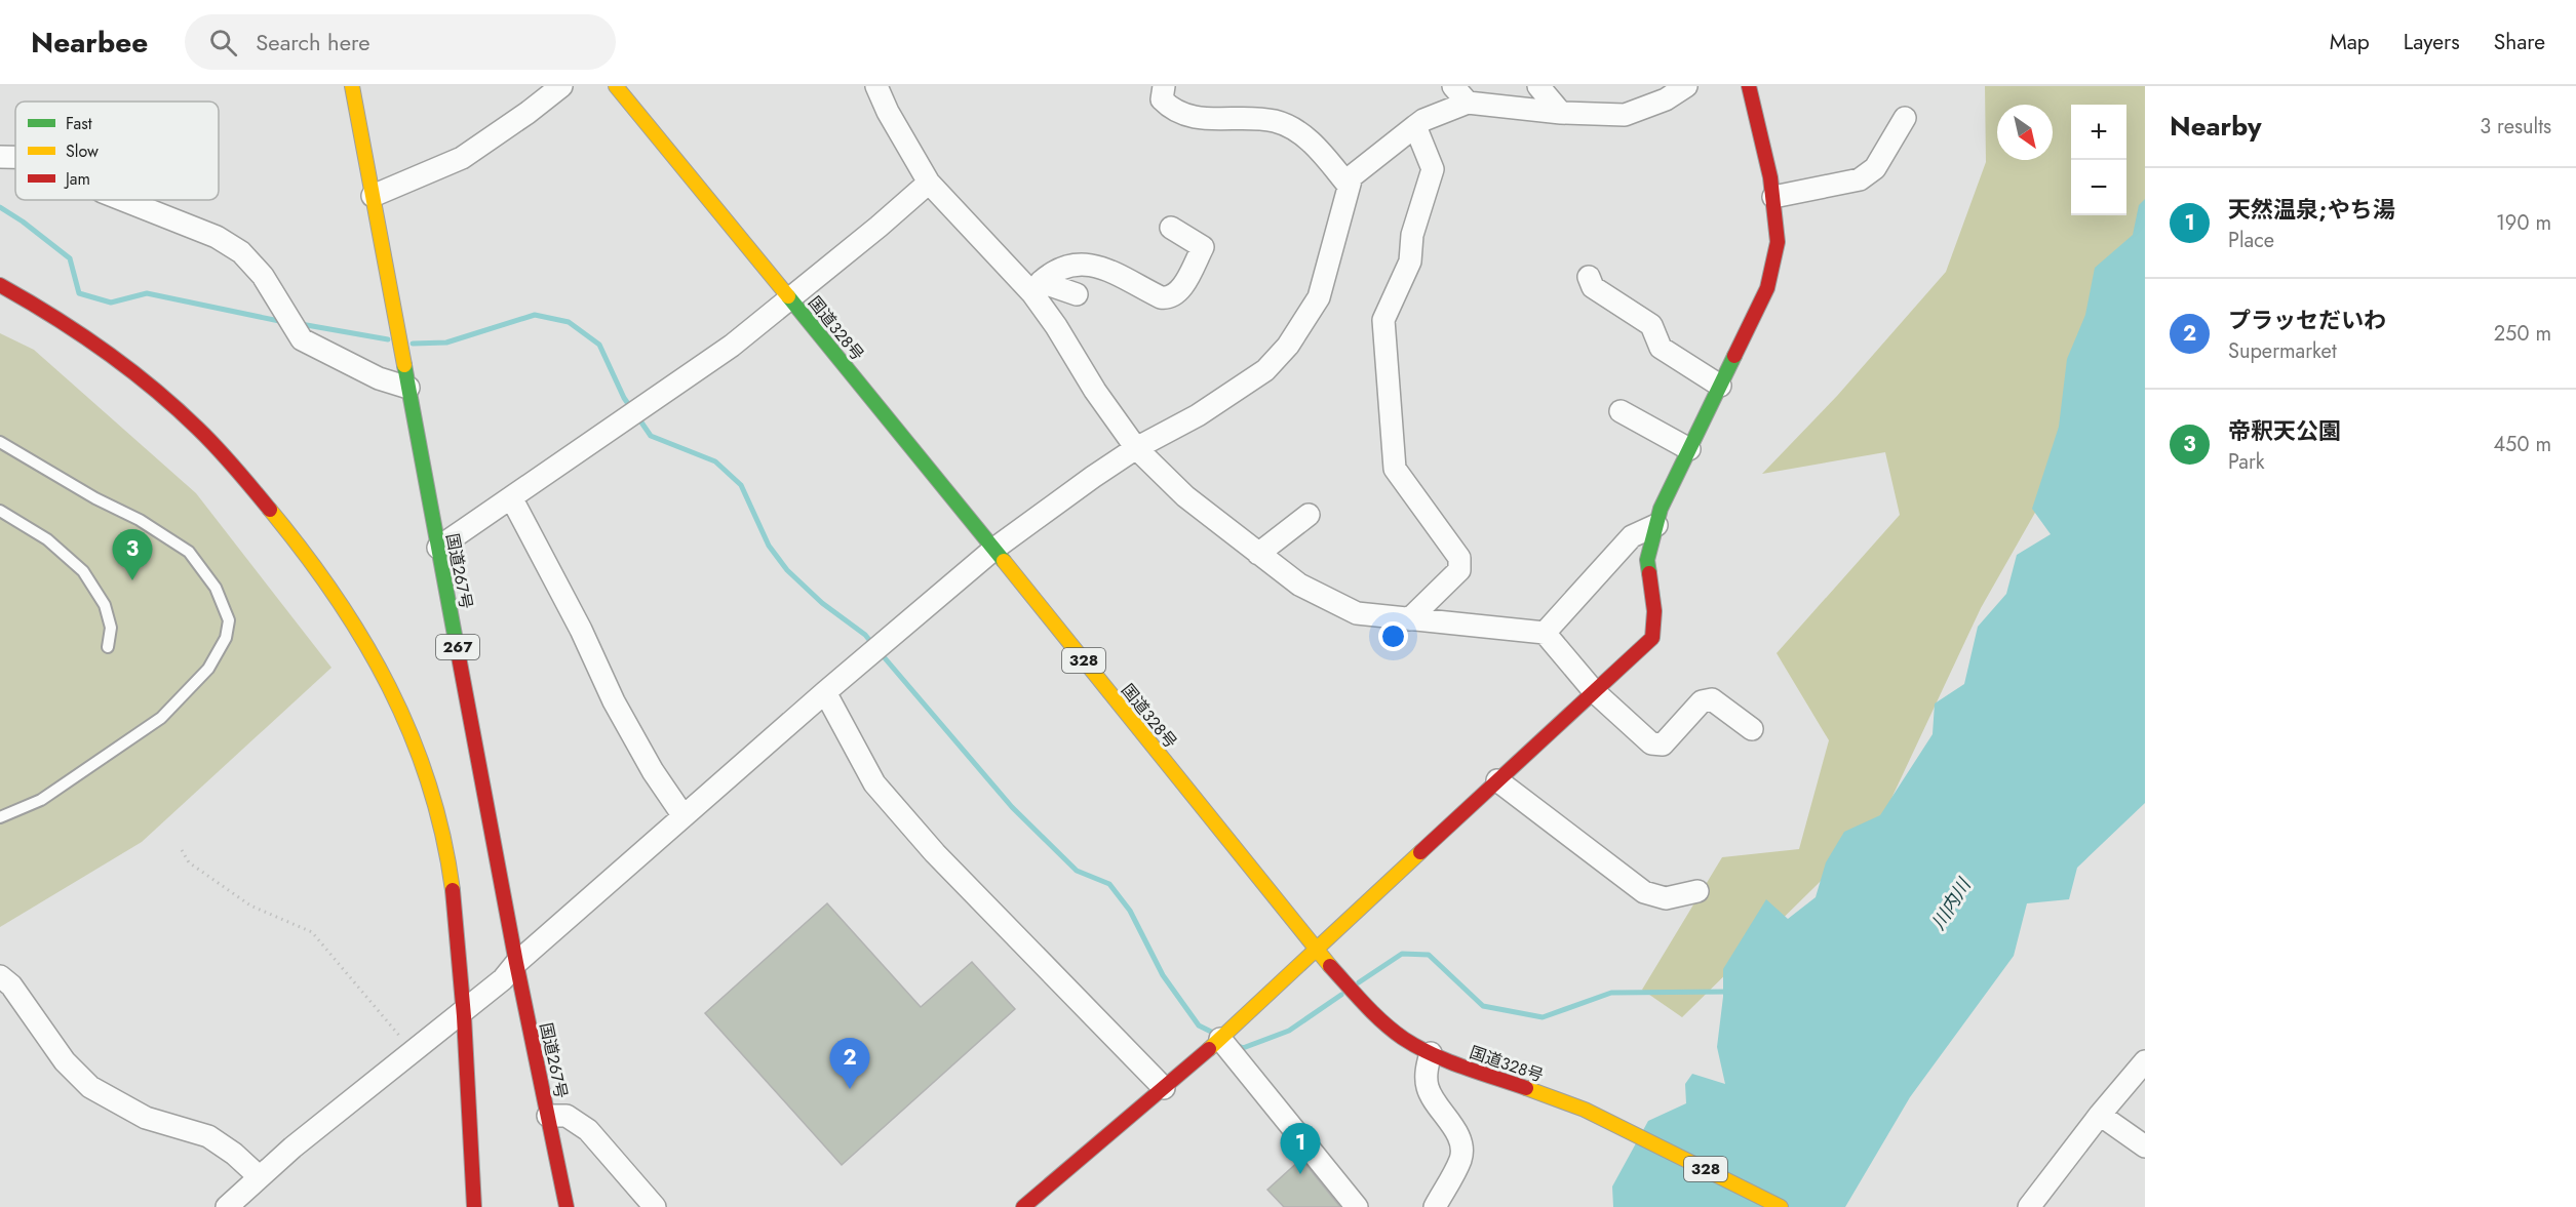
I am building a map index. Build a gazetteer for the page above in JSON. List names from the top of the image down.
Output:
{
  "streets": {
    "main road": [
      "国道328号",
      "国道267号",
      "267",
      "328"
    ]
  },
  "water": ["川内川"],
  "legend": ["Fast", "Slow", "Jam"],
  "north": "bottom right",
  "page": {
    "header": "Nearbee",
    "search": "Search here",
    "nav": ["Map", "Layers", "Share"],
    "heading": ["Nearby", "3 results"],
    "map_buttons": ["+", "−"],
    "list": [
      {
        "mark": "1",
        "name": "天然温泉;やち湯",
        "note": "Place",
        "value": "190 m"
      },
      {
        "mark": "2",
        "name": "プラッセだいわ",
        "note": "Supermarket",
        "value": "250 m"
      },
      {
        "mark": "3",
        "name": "帝釈天公園",
        "note": "Park",
        "value": "450 m"
      }
    ],
    "pins": ["3", "2", "1"]
  }
}
